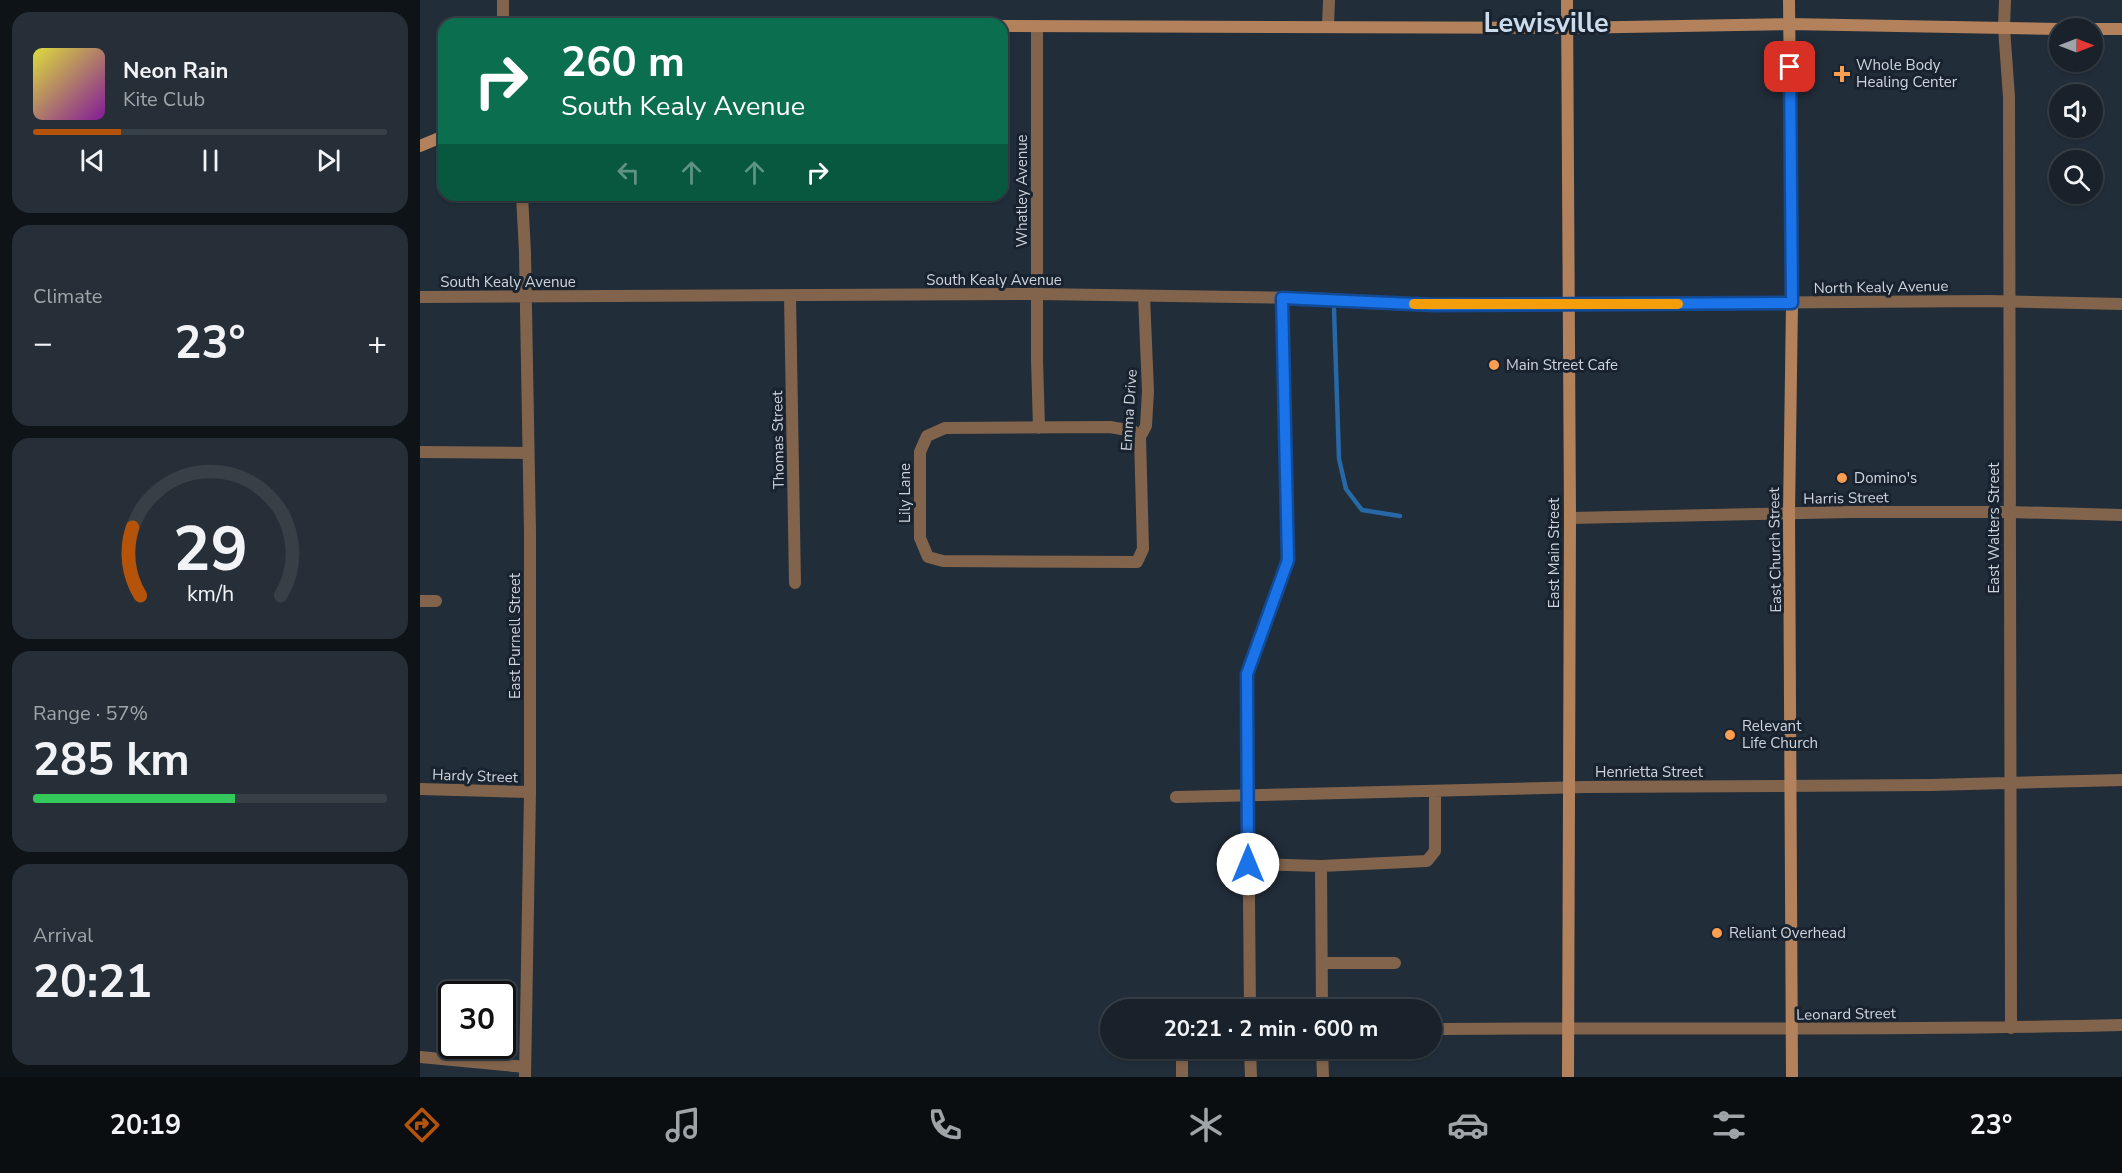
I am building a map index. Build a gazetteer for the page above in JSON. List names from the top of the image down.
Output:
{
  "streets": {
    "main road": ["East Church Street", "East Main Street"],
    "street": [
      "Whatley Avenue",
      "South Kealy Avenue",
      "North Kealy Avenue",
      "Emma Drive",
      "Thomas Street",
      "Lily Lane",
      "Harris Street",
      "East Walters Street",
      "East Purnell Street",
      "Henrietta Street",
      "Hardy Street",
      "Leonard Street"
    ]
  },
  "crossings": [
    ["Whatley Avenue", "South Kealy Avenue"],
    ["Whatley Avenue", "Lily Lane"],
    ["South Kealy Avenue", "North Kealy Avenue"],
    ["South Kealy Avenue", "Emma Drive"],
    ["South Kealy Avenue", "Thomas Street"],
    ["South Kealy Avenue", "East Main Street"],
    ["South Kealy Avenue", "East Purnell Street"],
    ["North Kealy Avenue", "East Walters Street"],
    ["North Kealy Avenue", "East Church Street"],
    ["North Kealy Avenue", "East Main Street"],
    ["Emma Drive", "Lily Lane"],
    ["Harris Street", "East Walters Street"],
    ["Harris Street", "East Church Street"],
    ["Harris Street", "East Main Street"],
    ["East Walters Street", "Henrietta Street"],
    ["East Walters Street", "Leonard Street"],
    ["East Church Street", "Henrietta Street"],
    ["East Church Street", "Leonard Street"],
    ["East Main Street", "Henrietta Street"],
    ["East Main Street", "Leonard Street"],
    ["East Purnell Street", "Hardy Street"]
  ],
  "districts": ["Lewisville"],
  "places": {
    "health": ["Whole Body Healing Center"],
    "other": [
      "Main Street Cafe",
      "Domino's",
      "Relevant Life Church",
      "Reliant Overhead"
    ]
  },
  "north": "right",
  "page": {
    "turn": ["260 m", "South Kealy Avenue"],
    "song": ["Neon Rain", "Kite Club"],
    "tile": [
      "Climate",
      ["Range · 57%", "285 km"],
      ["Arrival", "20:21"]
    ],
    "heat": ["−", "23°", "+"],
    "limit": "30",
    "trip": "20:21 · 2 min · 600 m",
    "tabs": ["20:19", "23°"],
    "gauge": ["29", "km/h"]
  }
}
